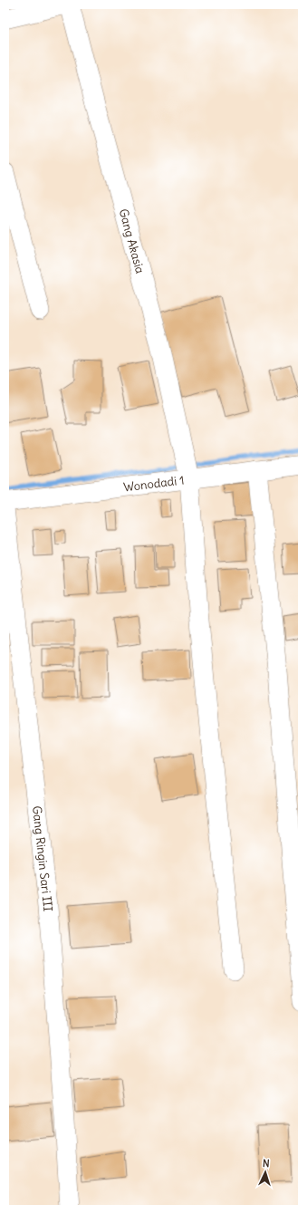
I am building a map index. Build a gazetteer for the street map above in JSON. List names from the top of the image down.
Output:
{
  "streets": {
    "street": ["Gang Akasia", "Wonodadi 1", "Gang Ringin Sari III"]
  },
  "crossings": [
    ["Gang Akasia", "Wonodadi 1"]
  ],
  "north": "top"
}
